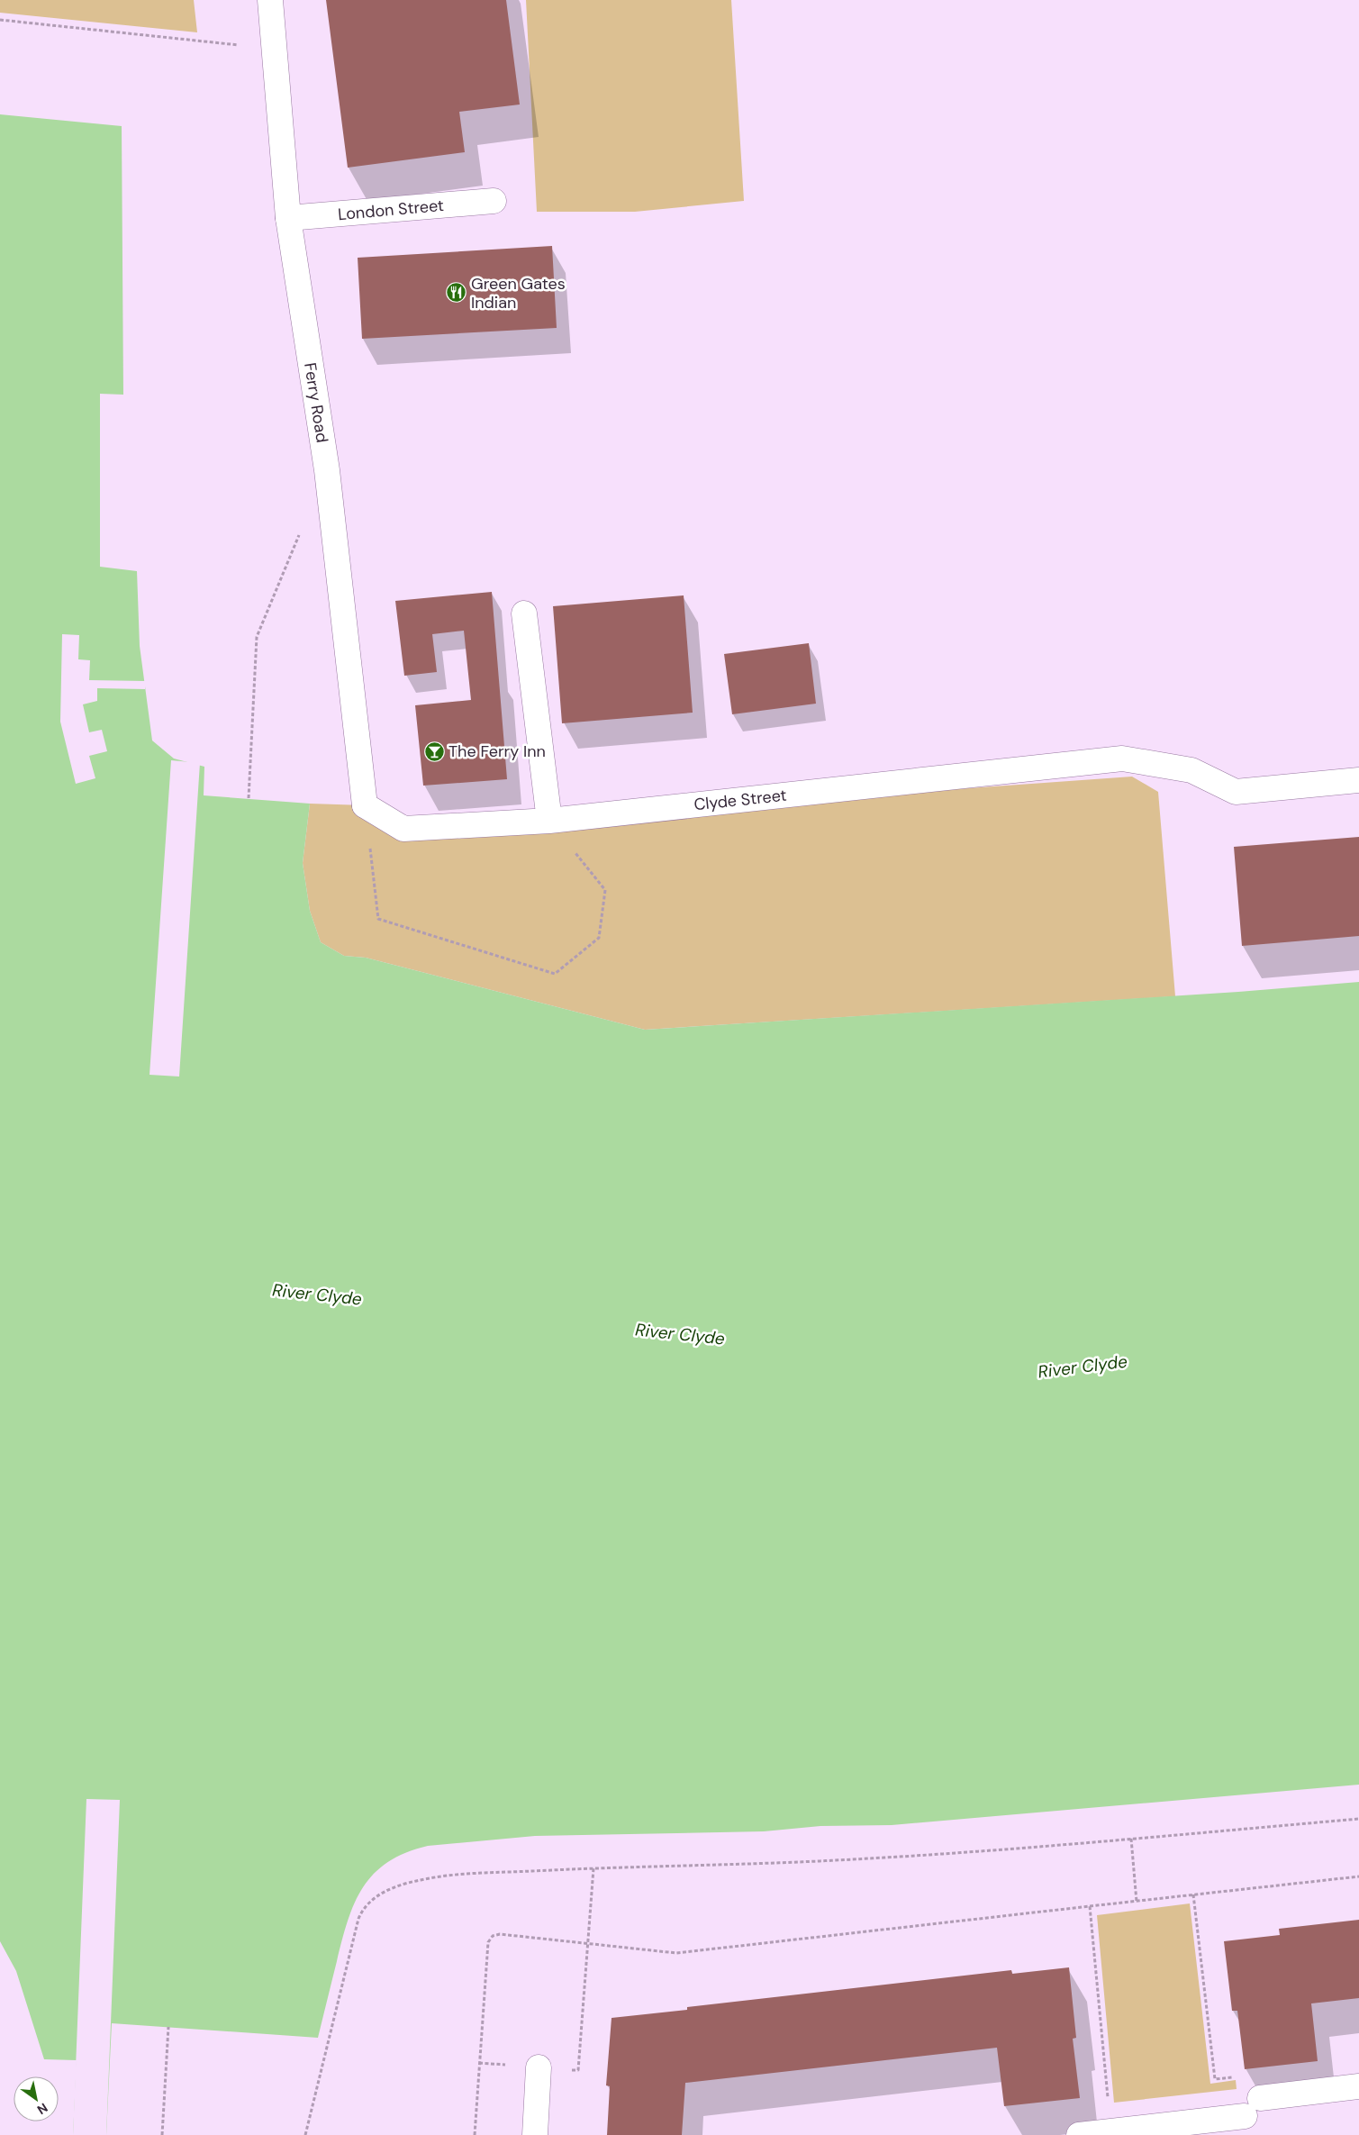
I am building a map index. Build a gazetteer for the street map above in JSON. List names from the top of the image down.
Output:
{
  "streets": {
    "street": ["London Street", "Ferry Road", "Clyde Street"]
  },
  "crossings": [
    ["London Street", "Ferry Road"],
    ["Ferry Road", "Clyde Street"]
  ],
  "water": ["River Clyde"],
  "places": {
    "restaurant": ["Green Gates Indian"],
    "bar": ["The Ferry Inn"]
  },
  "north": "bottom right"
}
